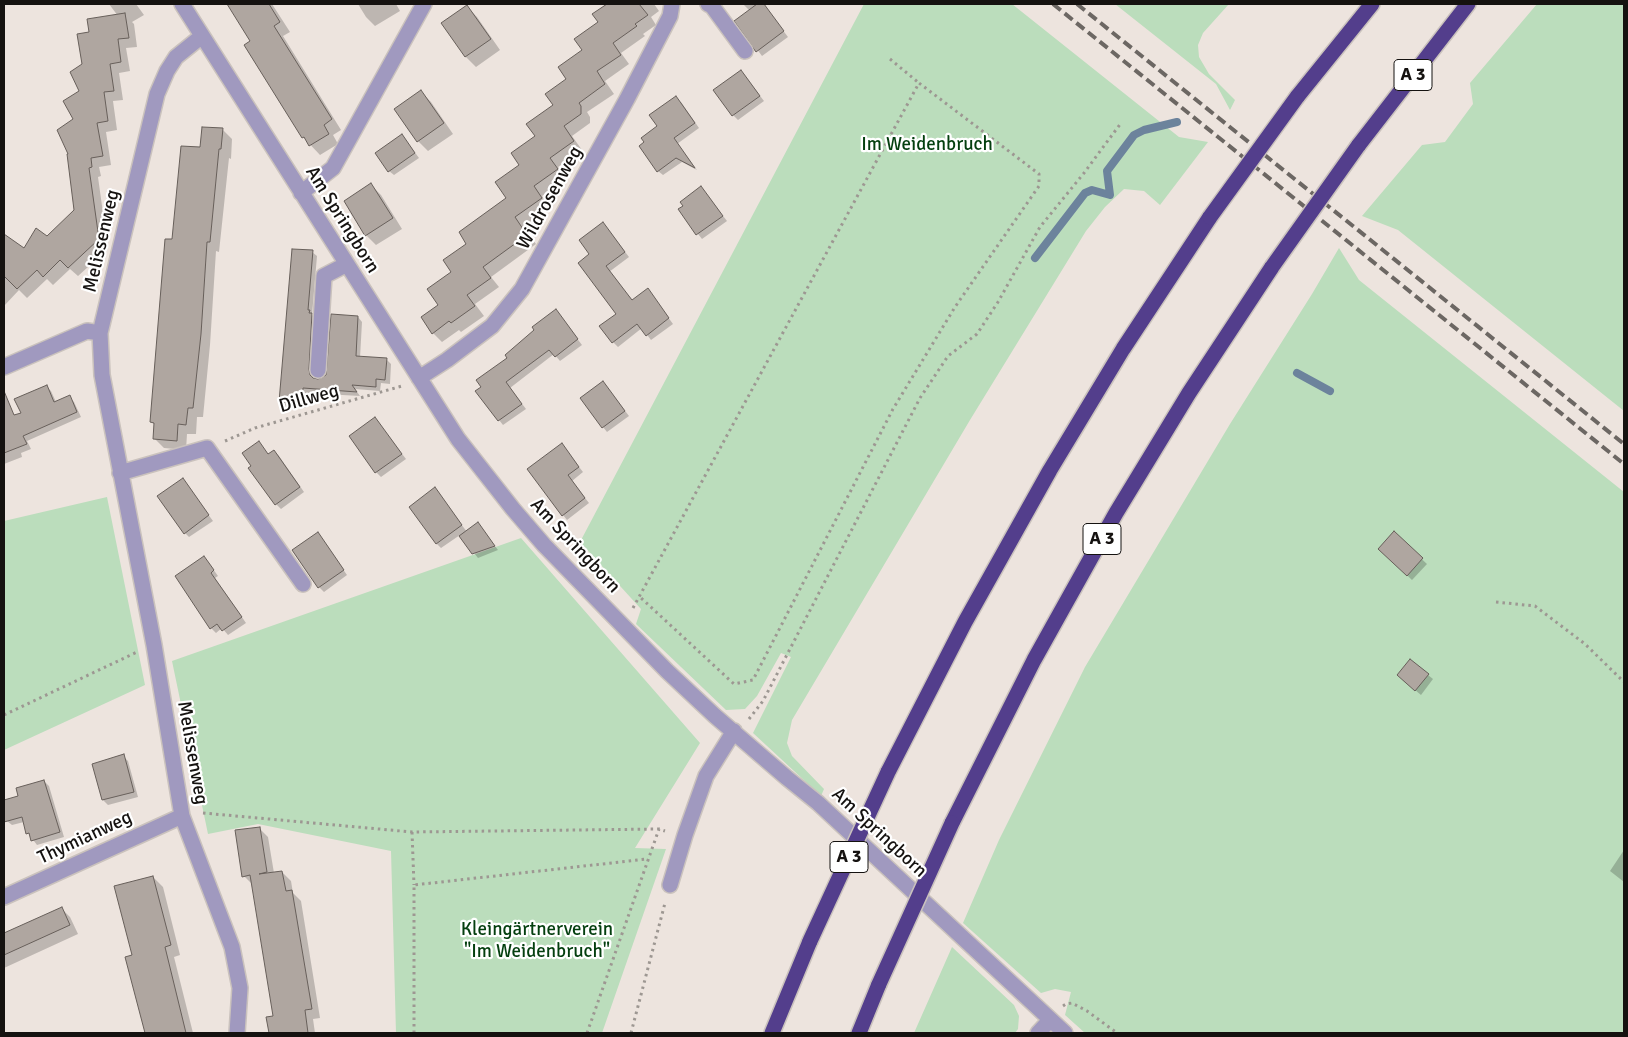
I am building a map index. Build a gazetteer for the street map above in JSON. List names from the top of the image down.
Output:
{
  "streets": {
    "highway": ["A 3"],
    "street": [
      "Wildrosenweg",
      "Am Springborn",
      "Melissenweg",
      "Thymianweg"
    ],
    "path": ["Dillweg"]
  },
  "crossings": [
    ["Wildrosenweg", "Am Springborn"],
    ["Wildrosenweg", "Dillweg"],
    ["Am Springborn", "Melissenweg"],
    ["Am Springborn", "Dillweg"],
    ["Melissenweg", "Thymianweg"]
  ],
  "parks": ["Im Weidenbruch", "Kleingärtnerverein \"Im Weidenbruch\""]
}
